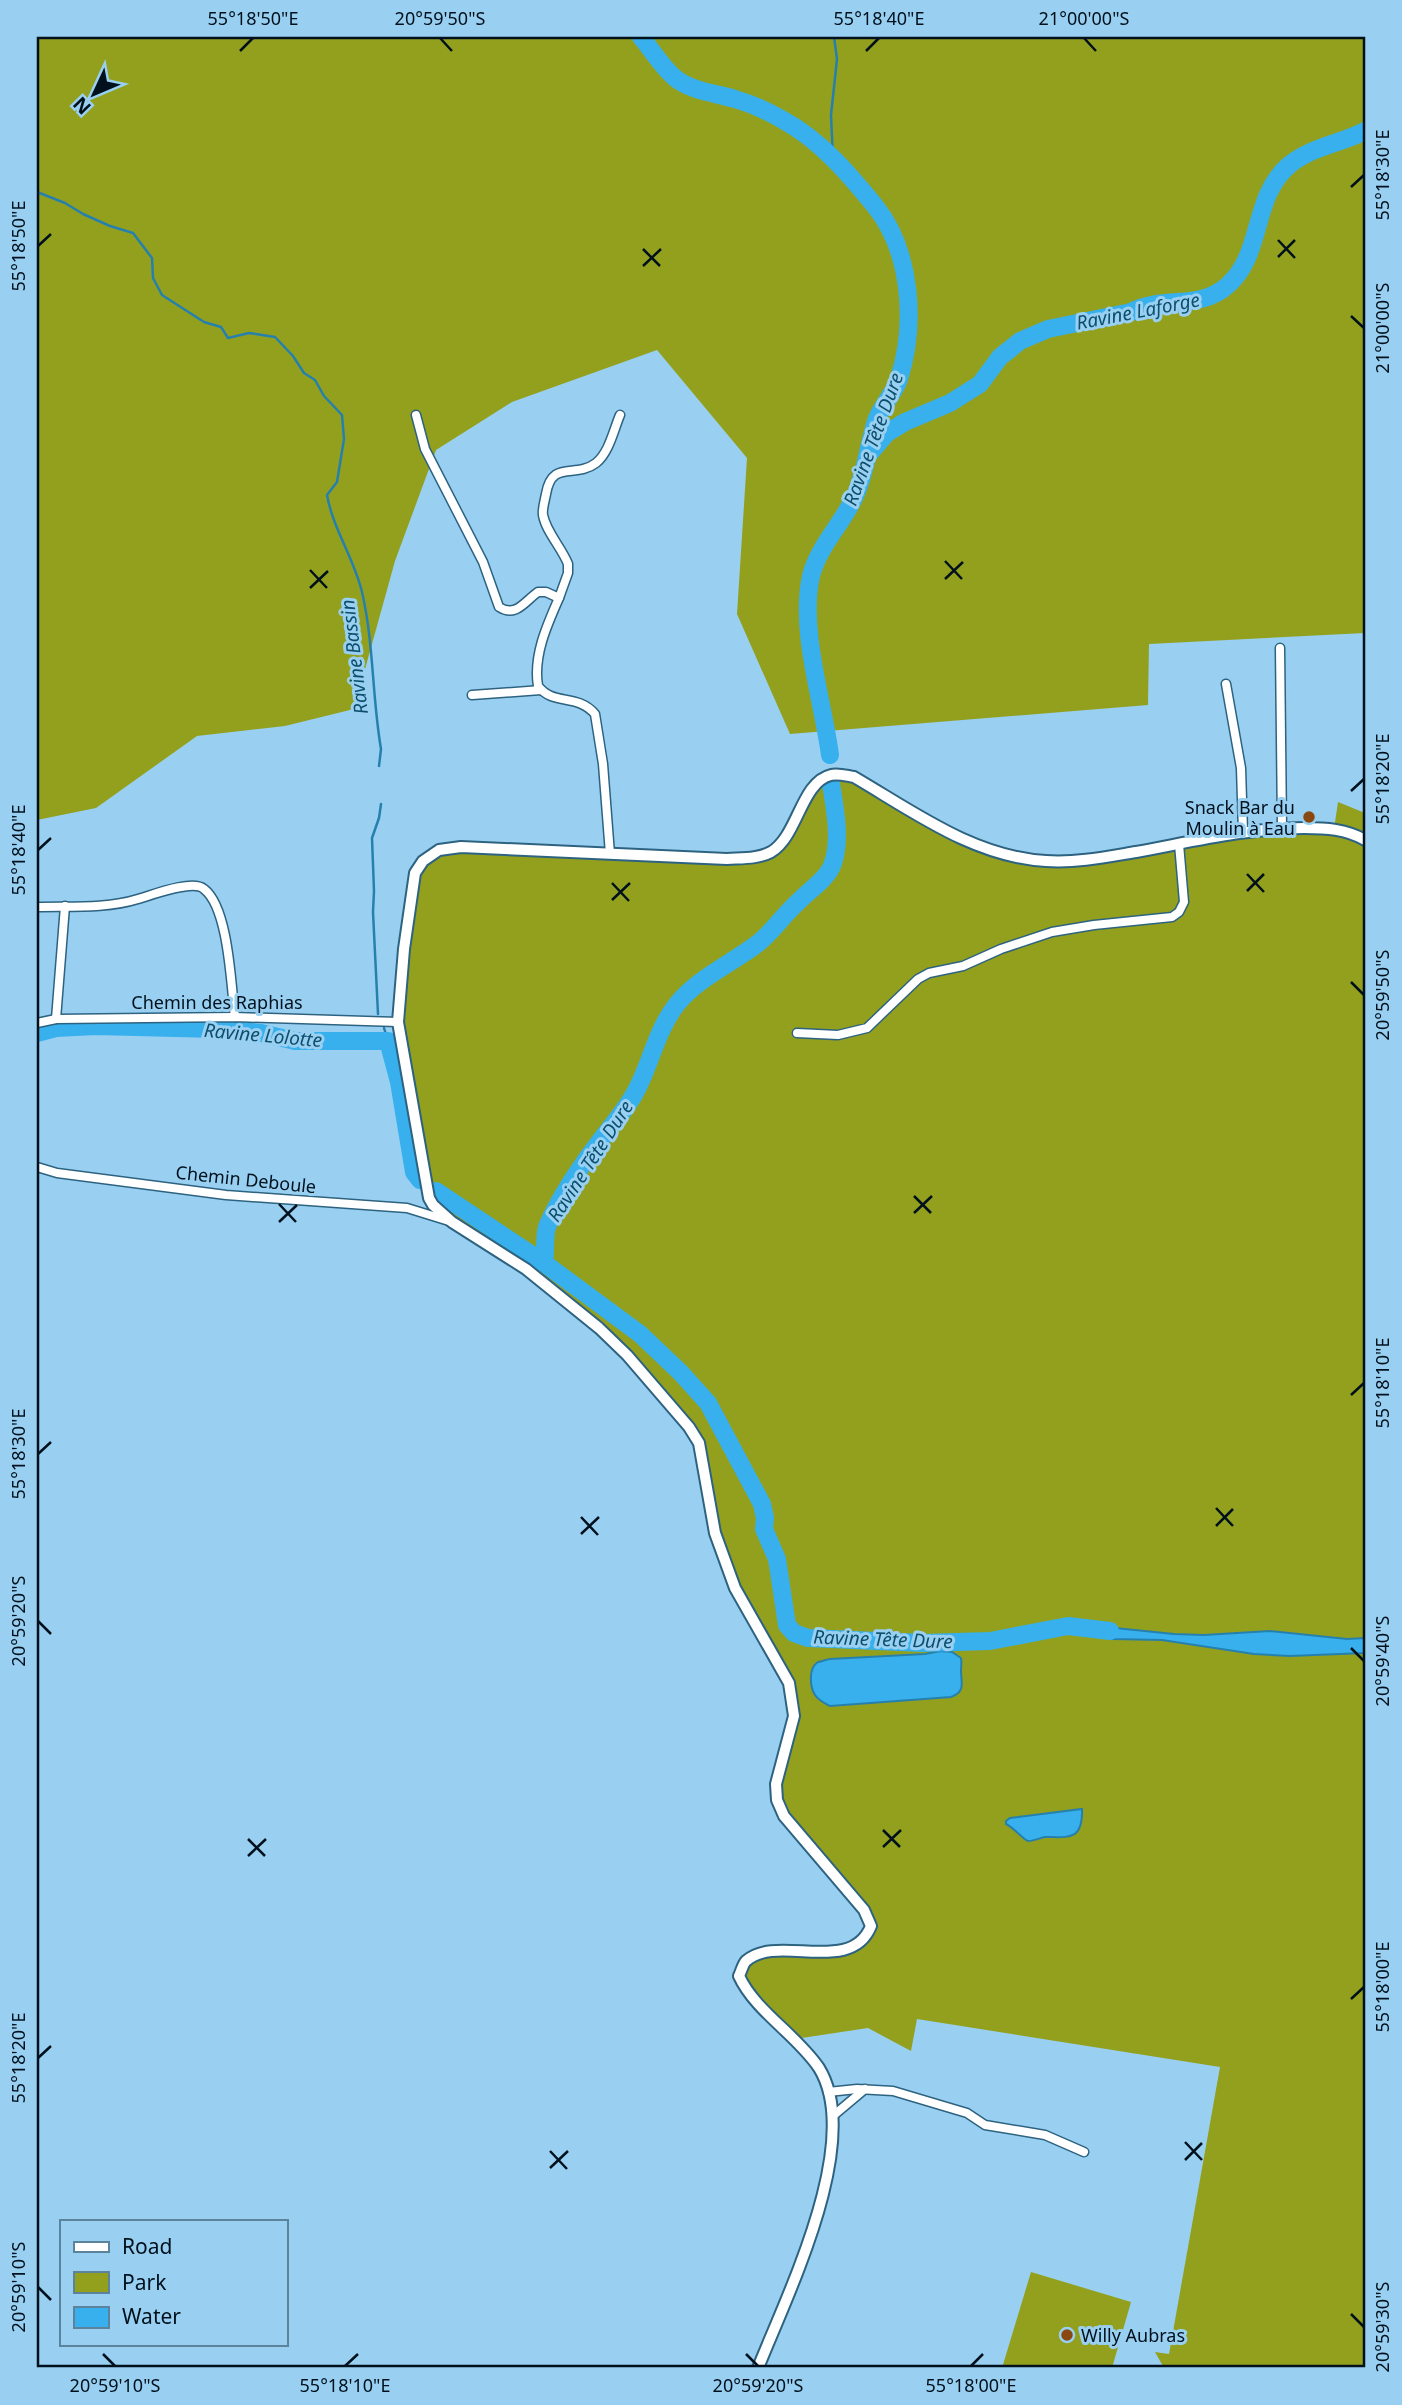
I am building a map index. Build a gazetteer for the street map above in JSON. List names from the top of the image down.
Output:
{
  "streets": {
    "street": ["Chemin des Raphias", "Chemin Deboule"]
  },
  "water": [
    "Ravine Laforge",
    "Ravine Tête Dure",
    "Ravine Bassin",
    "Ravine Lolotte"
  ],
  "places": ["Snack Bar du Moulin à Eau", "Willy Aubras"],
  "legend": ["Road", "Park", "Water"],
  "north": "bottom left",
  "coordinates": [
    "55°18'50\"E",
    "20°59'50\"S",
    "55°18'40\"E",
    "21°00'00\"S",
    "55°18'30\"E",
    "55°18'20\"E",
    "55°18'10\"E",
    "20°59'20\"S",
    "20°59'40\"S",
    "55°18'00\"E",
    "20°59'10\"S",
    "20°59'30\"S"
  ]
}
